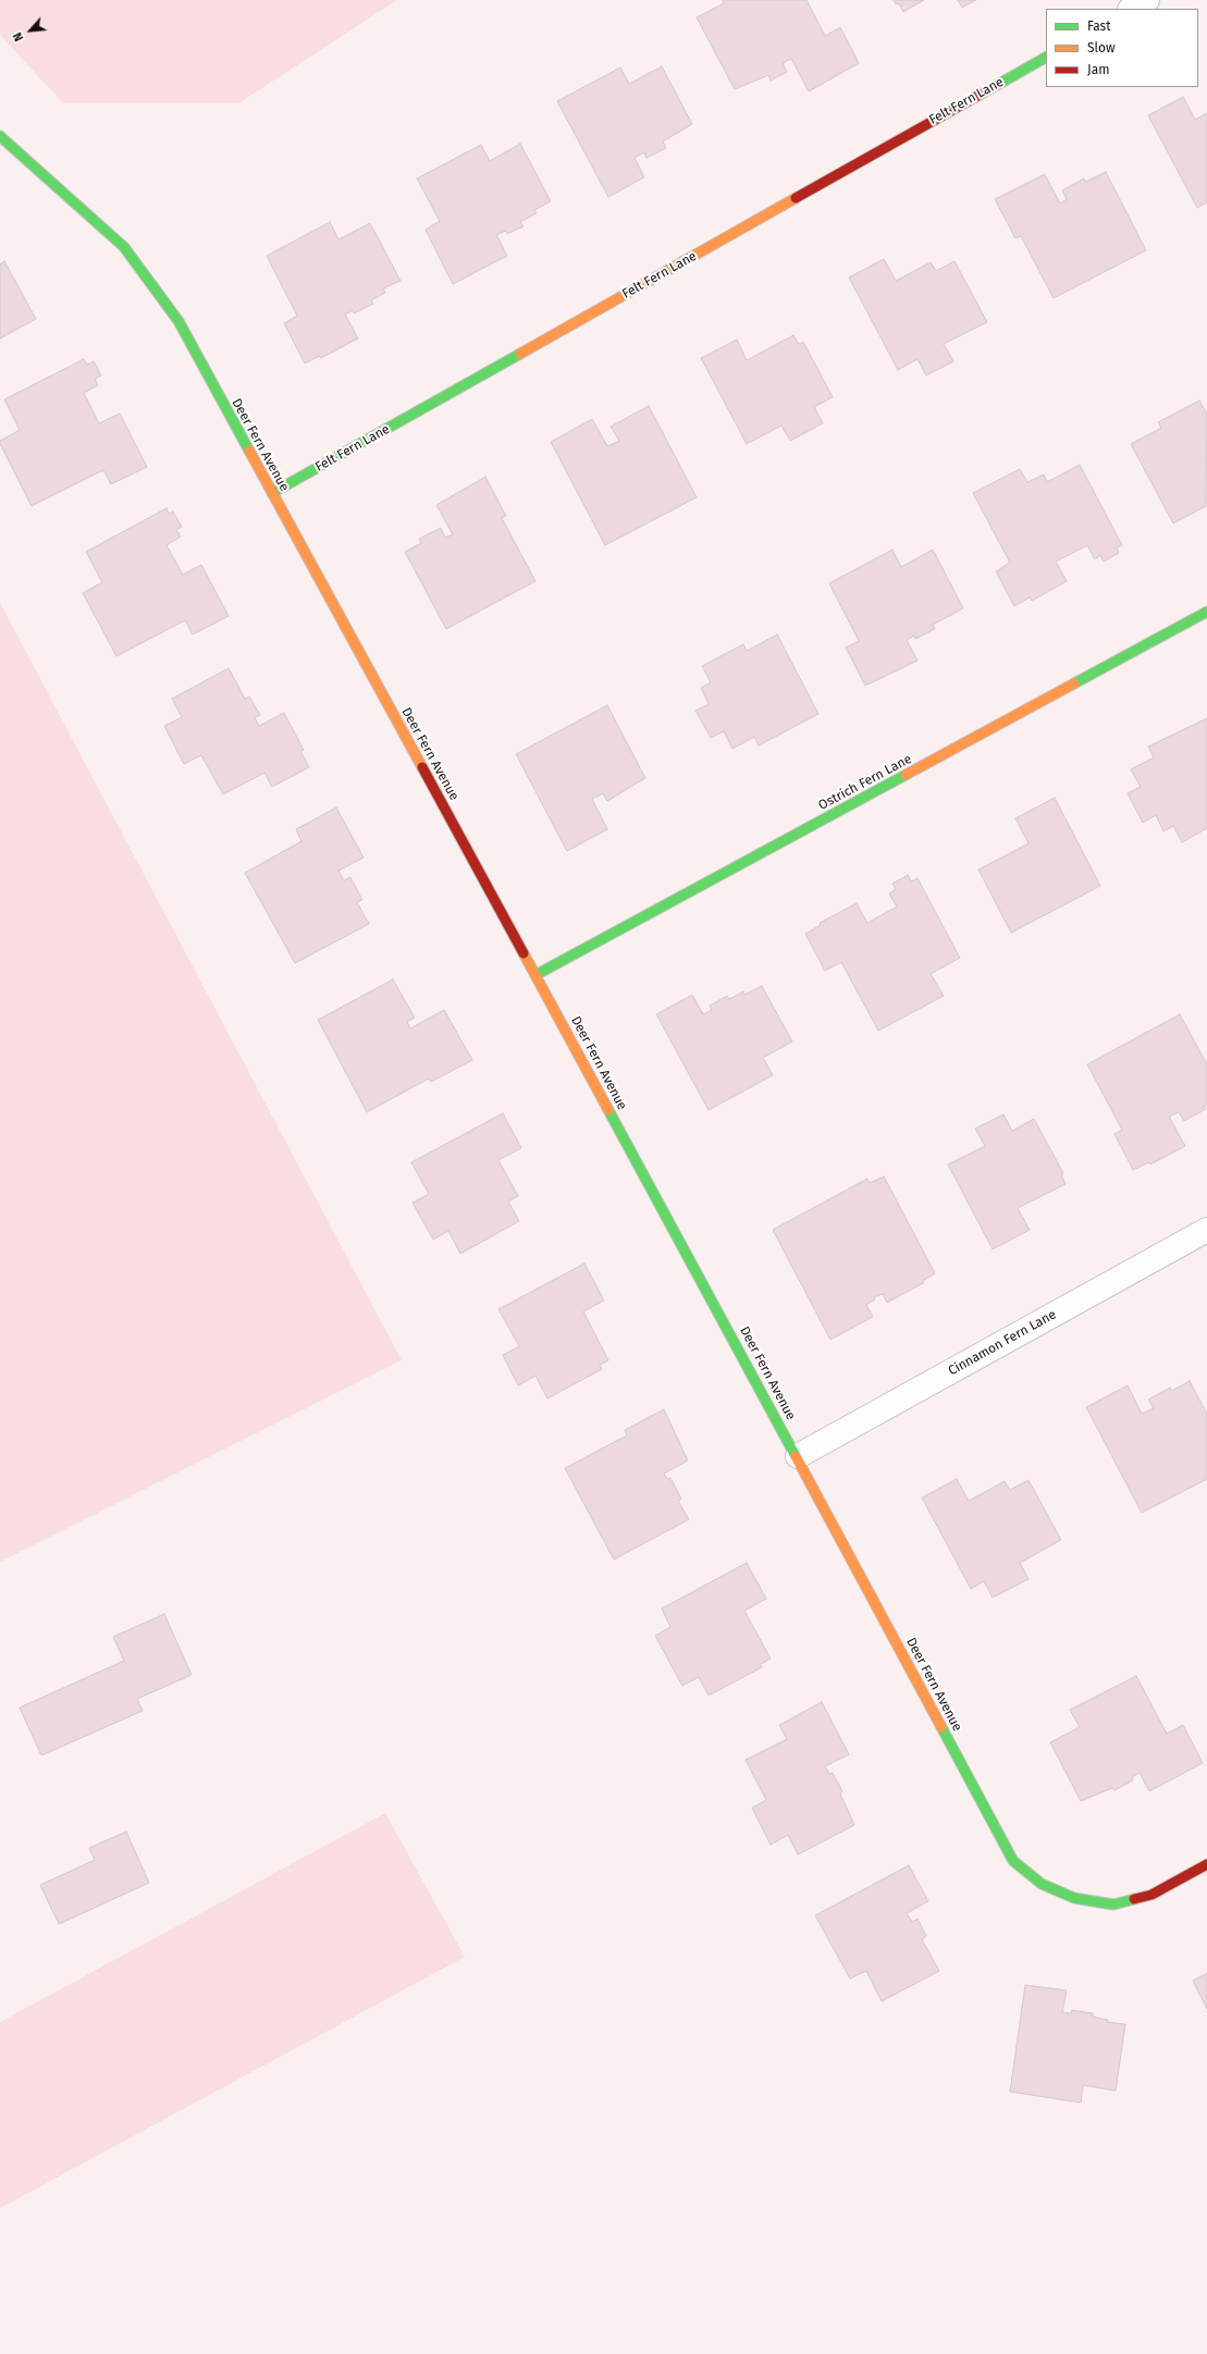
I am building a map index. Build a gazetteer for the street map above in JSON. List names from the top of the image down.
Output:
{
  "streets": {
    "street": [
      "Felt Fern Lane",
      "Deer Fern Avenue",
      "Ostrich Fern Lane",
      "Cinnamon Fern Lane"
    ]
  },
  "crossings": [
    ["Felt Fern Lane", "Deer Fern Avenue"],
    ["Deer Fern Avenue", "Ostrich Fern Lane"],
    ["Deer Fern Avenue", "Cinnamon Fern Lane"]
  ],
  "legend": ["Fast", "Slow", "Jam"],
  "north": "bottom left"
}
